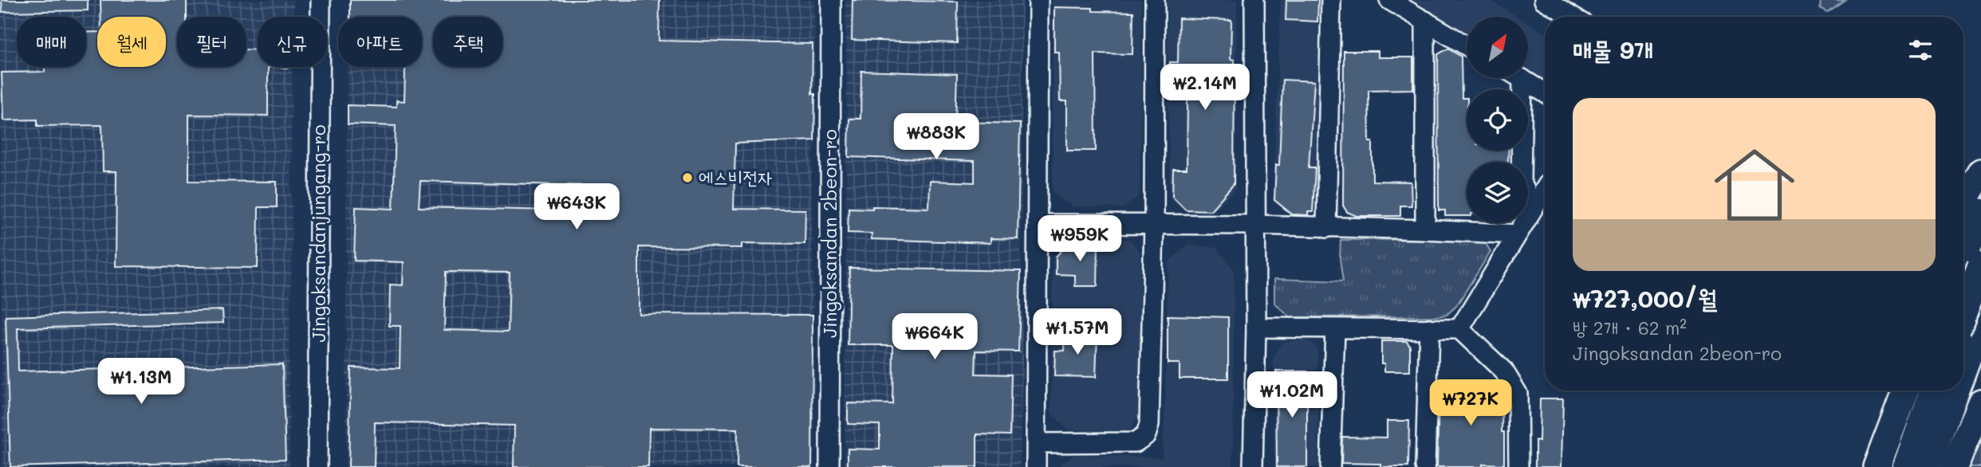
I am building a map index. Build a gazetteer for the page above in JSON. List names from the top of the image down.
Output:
{
  "streets": {
    "street": ["Jingoksandanjungang-ro", "Jingoksandan 2beon-ro"]
  },
  "places": ["에스비전자"],
  "north": "top right",
  "page": {
    "chip": [
      "매매",
      "월세",
      "필터",
      "신규",
      "아파트",
      "주택"
    ],
    "heading": "매물 9개",
    "price": [
      "₩2.14M",
      "₩883K",
      "₩643K",
      "₩959K",
      "₩1.57M",
      "₩664K",
      "₩1.13M",
      "₩1.02M",
      "₩727K"
    ],
    "list": [
      {
        "name": "₩727,000/월",
        "note": "방 2개 · 62 m² · Jingoksandan 2beon-ro"
      }
    ]
  }
}
